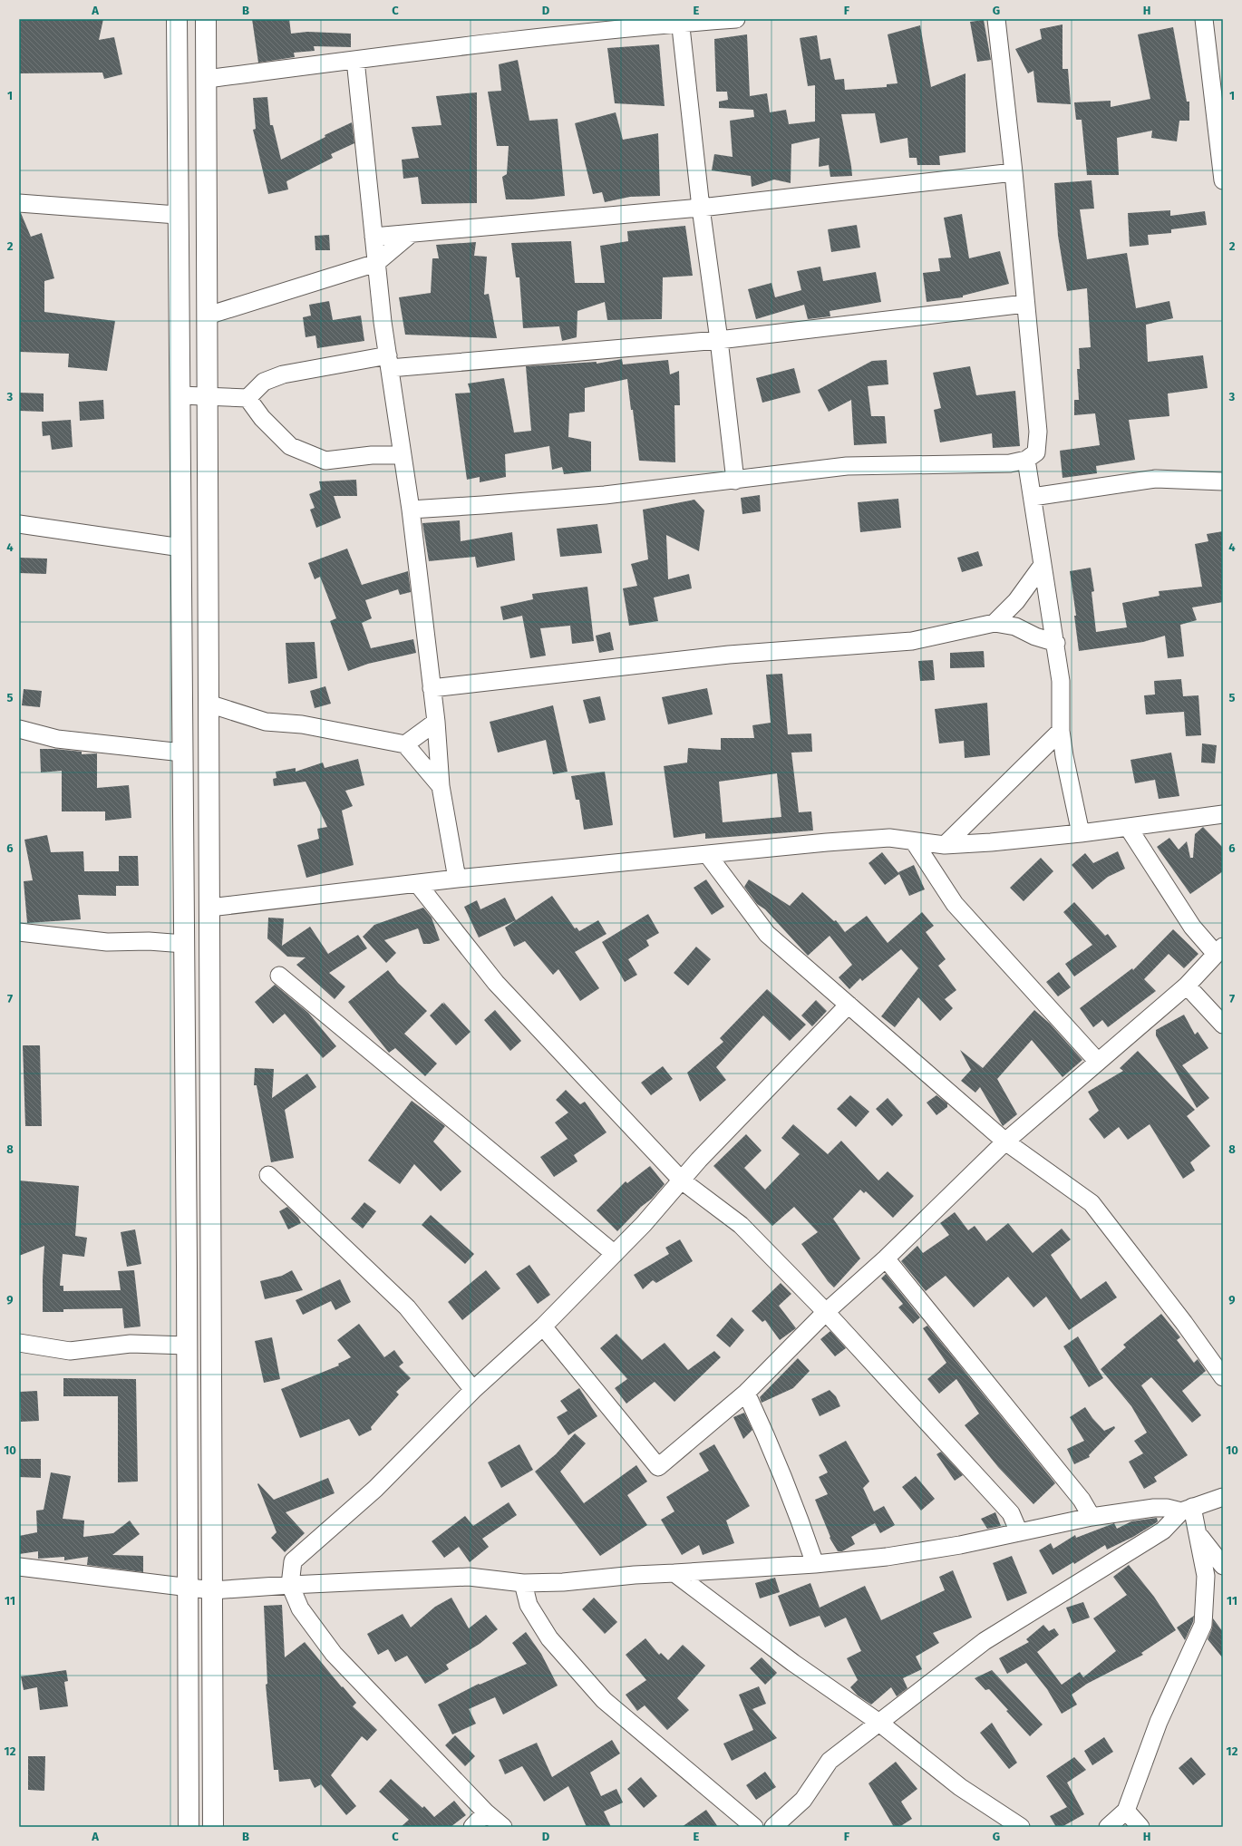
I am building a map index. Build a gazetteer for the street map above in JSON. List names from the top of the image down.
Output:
{
  "grid": {
    "columns": [
      "A",
      "B",
      "C",
      "D",
      "E",
      "F",
      "G",
      "H"
    ],
    "rows": [
      "1",
      "2",
      "3",
      "4",
      "5",
      "6",
      "7",
      "8",
      "9",
      "10",
      "11",
      "12"
    ]
  }
}
